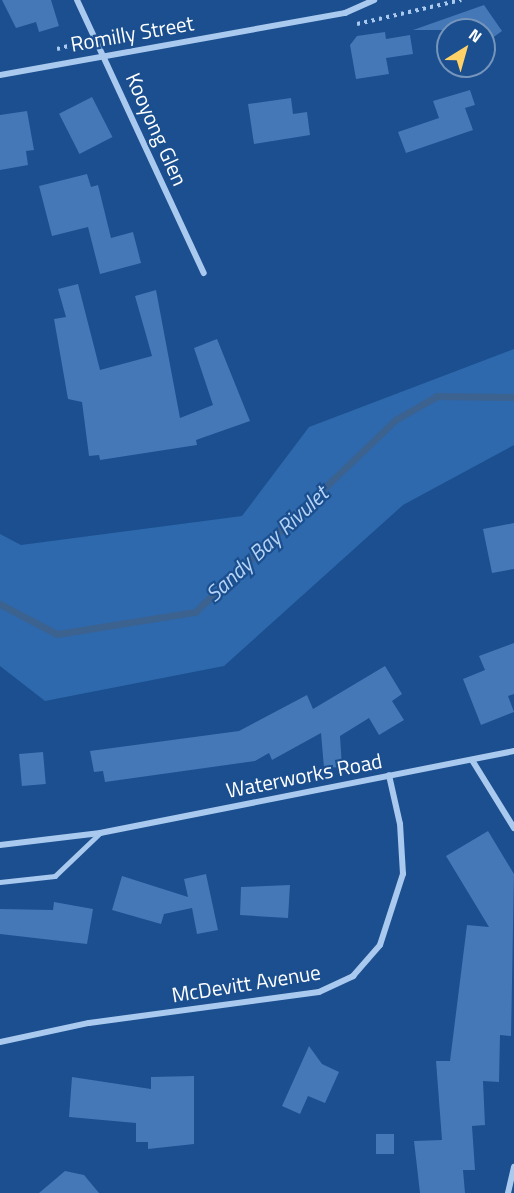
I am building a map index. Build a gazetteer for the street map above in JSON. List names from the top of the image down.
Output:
{
  "streets": {
    "street": [
      "Romilly Street",
      "Kooyong Glen",
      "Waterworks Road",
      "McDevitt Avenue"
    ]
  },
  "crossings": [
    ["Romilly Street", "Kooyong Glen"],
    ["Waterworks Road", "McDevitt Avenue"]
  ],
  "water": ["Sandy Bay Rivulet"],
  "north": "top right"
}
